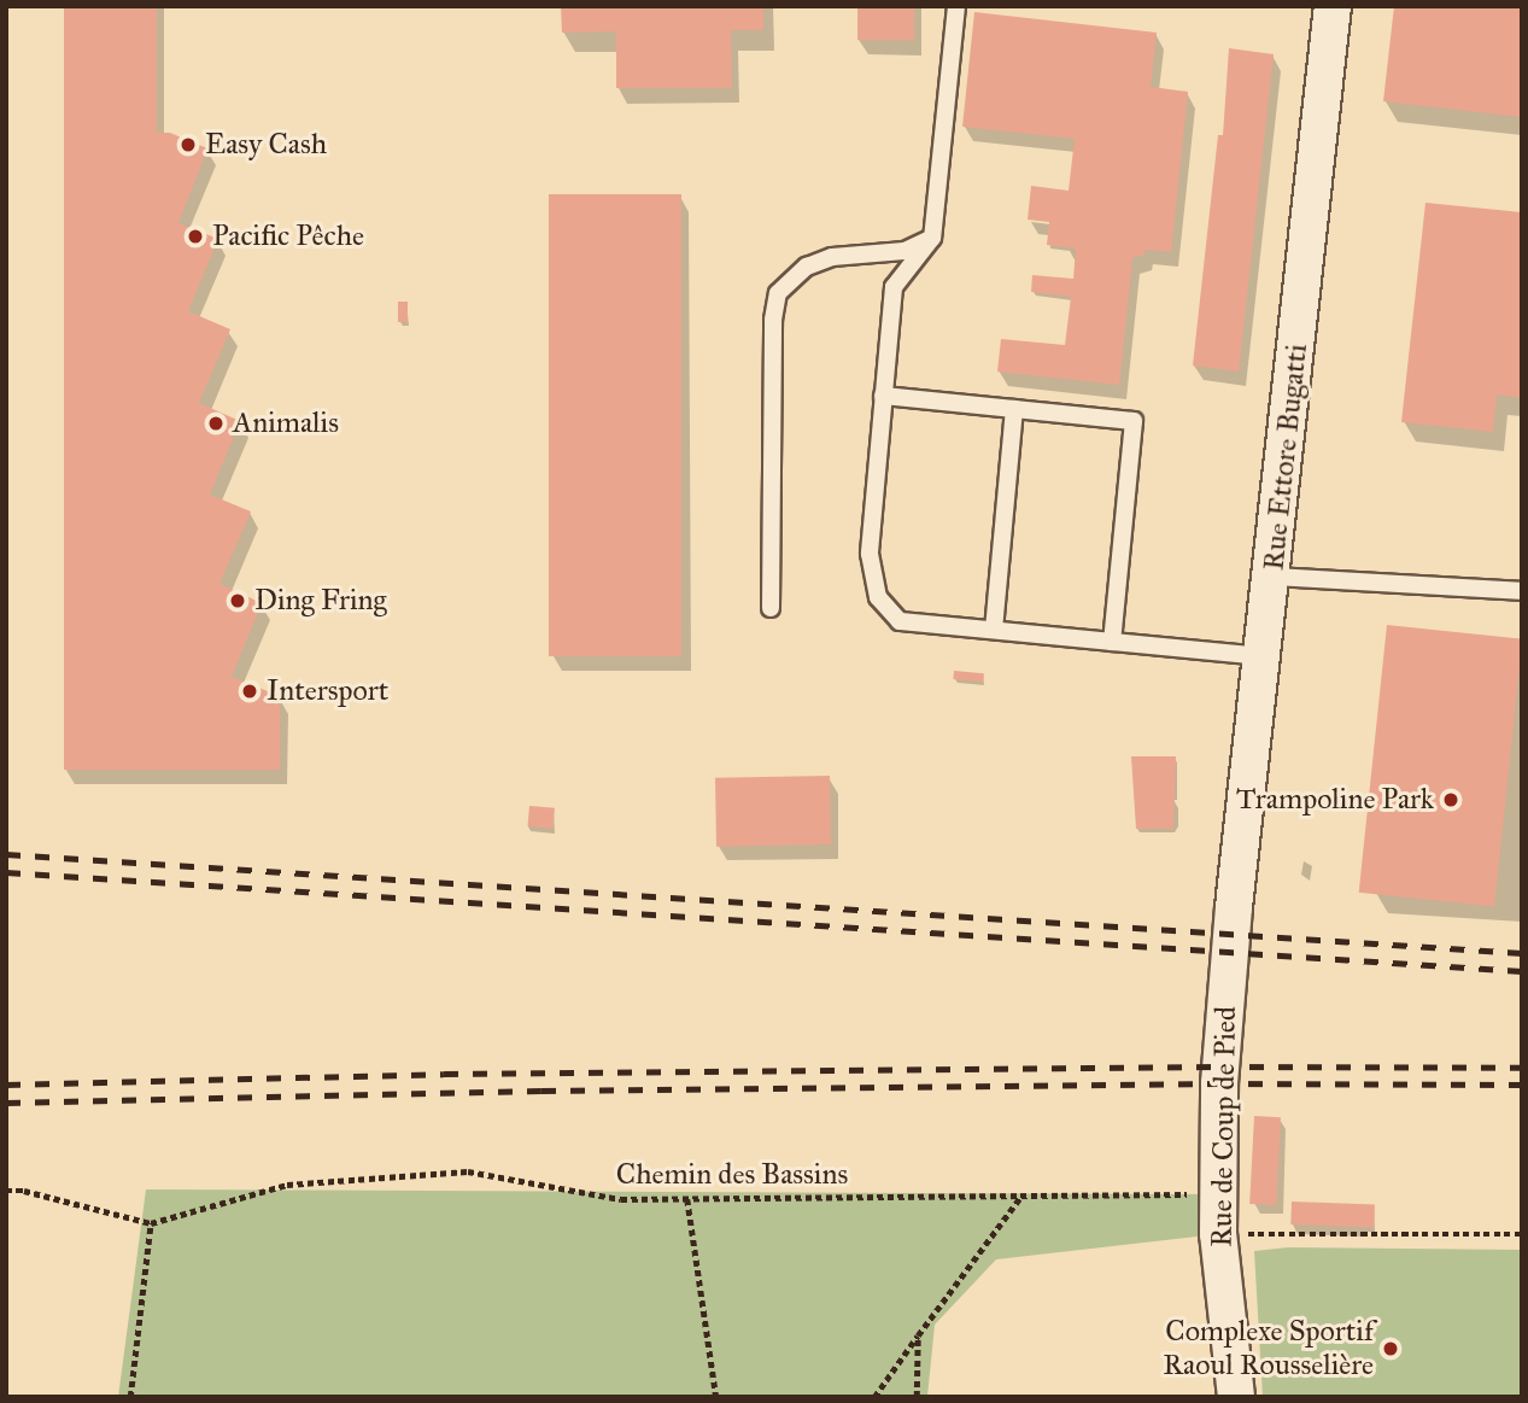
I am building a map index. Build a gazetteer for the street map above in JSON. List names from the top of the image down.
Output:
{
  "streets": {
    "street": ["Rue Ettore Bugatti", "Rue de Coup de Pied"],
    "path": ["Chemin des Bassins"]
  },
  "crossings": [
    ["Rue Ettore Bugatti", "Rue de Coup de Pied"],
    ["Rue de Coup de Pied", "Chemin des Bassins"]
  ],
  "places": [
    "Easy Cash",
    "Pacific Pêche",
    "Animalis",
    "Ding Fring",
    "Intersport",
    "Trampoline Park",
    "Complexe Sportif Raoul Rousselière"
  ]
}
